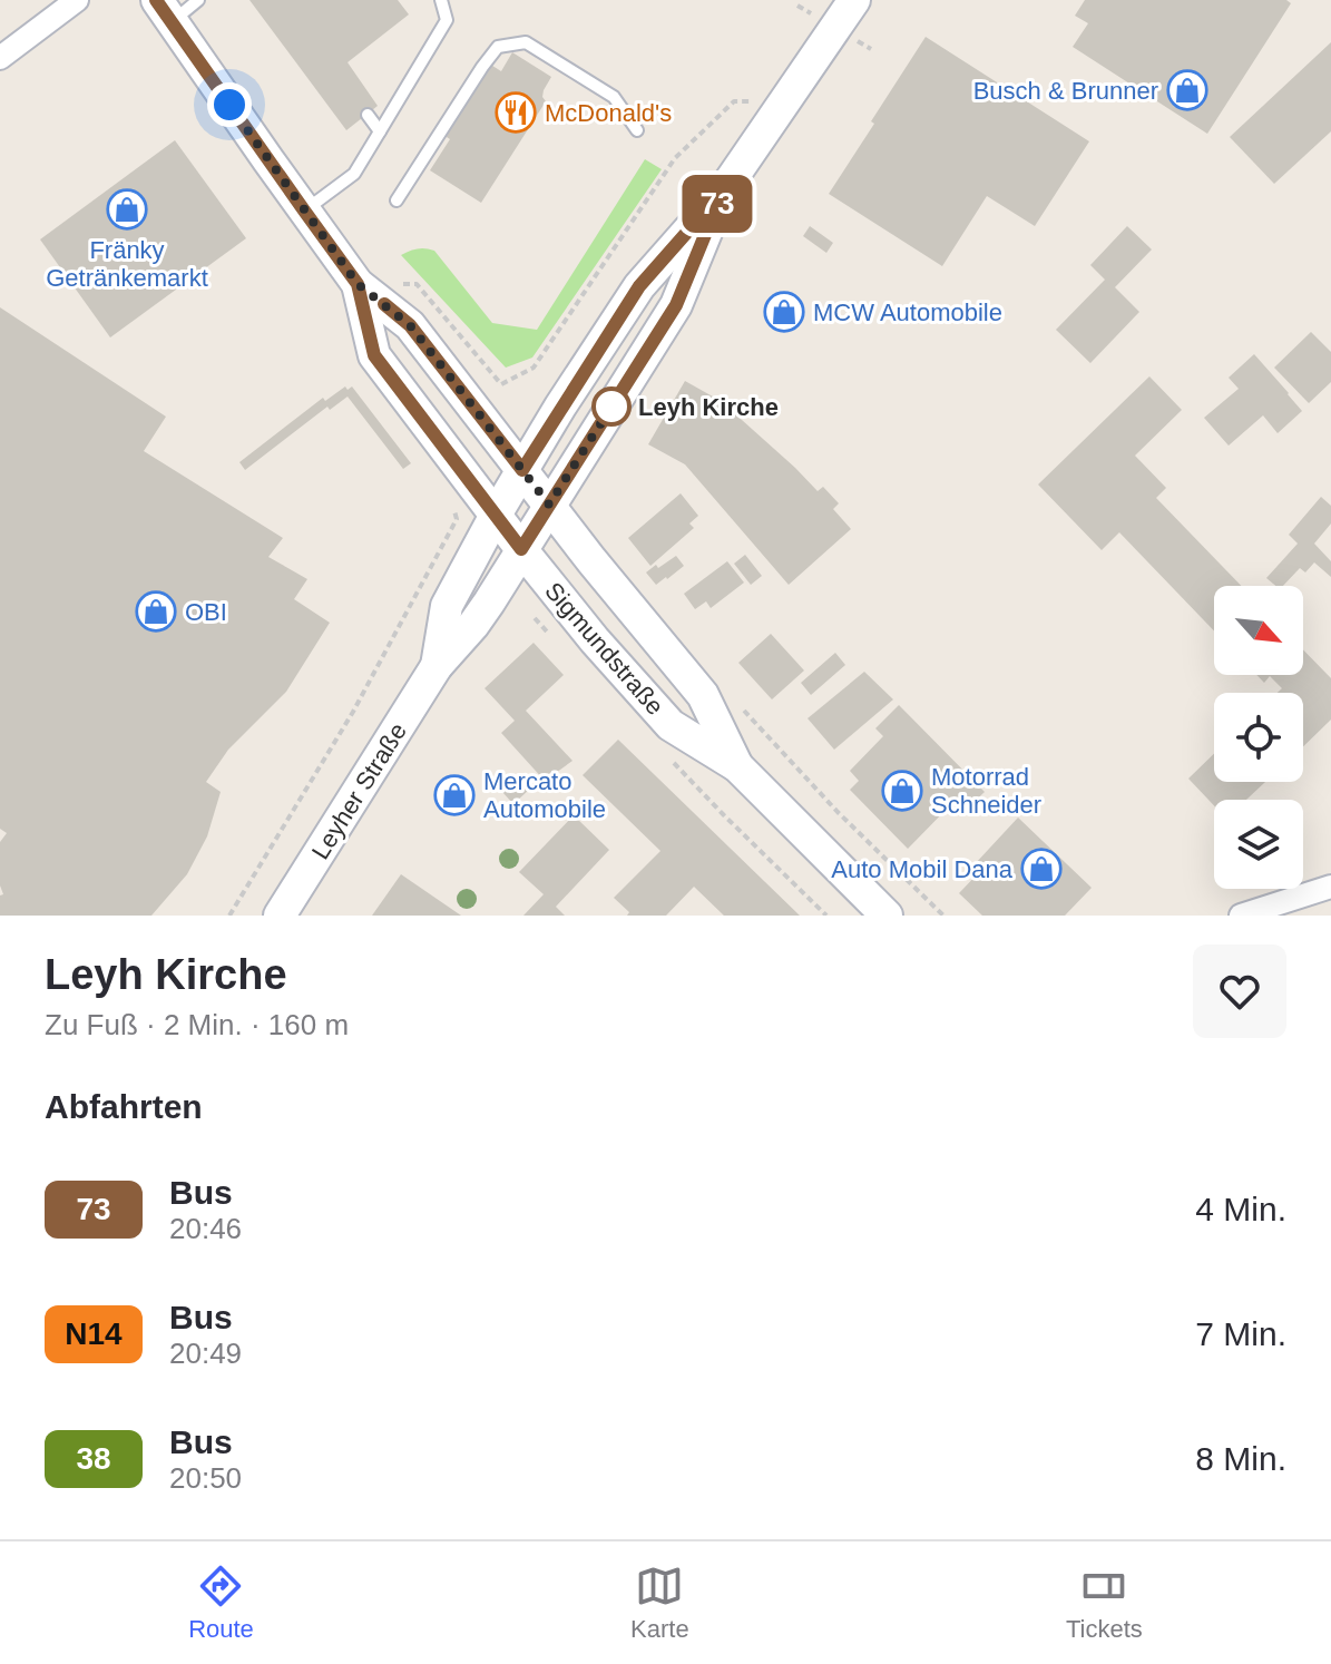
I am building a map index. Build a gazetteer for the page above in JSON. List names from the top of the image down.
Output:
{
  "streets": {
    "main road": ["Sigmundstraße", "Leyher Straße"]
  },
  "crossings": [
    ["Sigmundstraße", "Leyher Straße"]
  ],
  "places": {
    "shop": [
      "Busch & Brunner",
      "Fränky Getränkemarkt",
      "MCW Automobile",
      "OBI",
      "Motorrad Schneider",
      "Mercato Automobile",
      "Auto Mobil Dana"
    ],
    "restaurant": ["McDonald's"],
    "other": ["Leyh Kirche"]
  },
  "lines": ["bus line 73"],
  "north": "bottom right",
  "page": {
    "on_map": "73",
    "heading": [
      ["Leyh Kirche", "Zu Fuß · 2 Min. · 160 m"],
      "Abfahrten"
    ],
    "list": [
      {
        "mark": "73",
        "name": "Bus",
        "note": "20:46",
        "value": "4 Min."
      },
      {
        "mark": "N14",
        "name": "Bus",
        "note": "20:49",
        "value": "7 Min."
      },
      {
        "mark": "38",
        "name": "Bus",
        "note": "20:50",
        "value": "8 Min."
      }
    ],
    "tabs": ["Route", "Karte", "Tickets"]
  }
}
